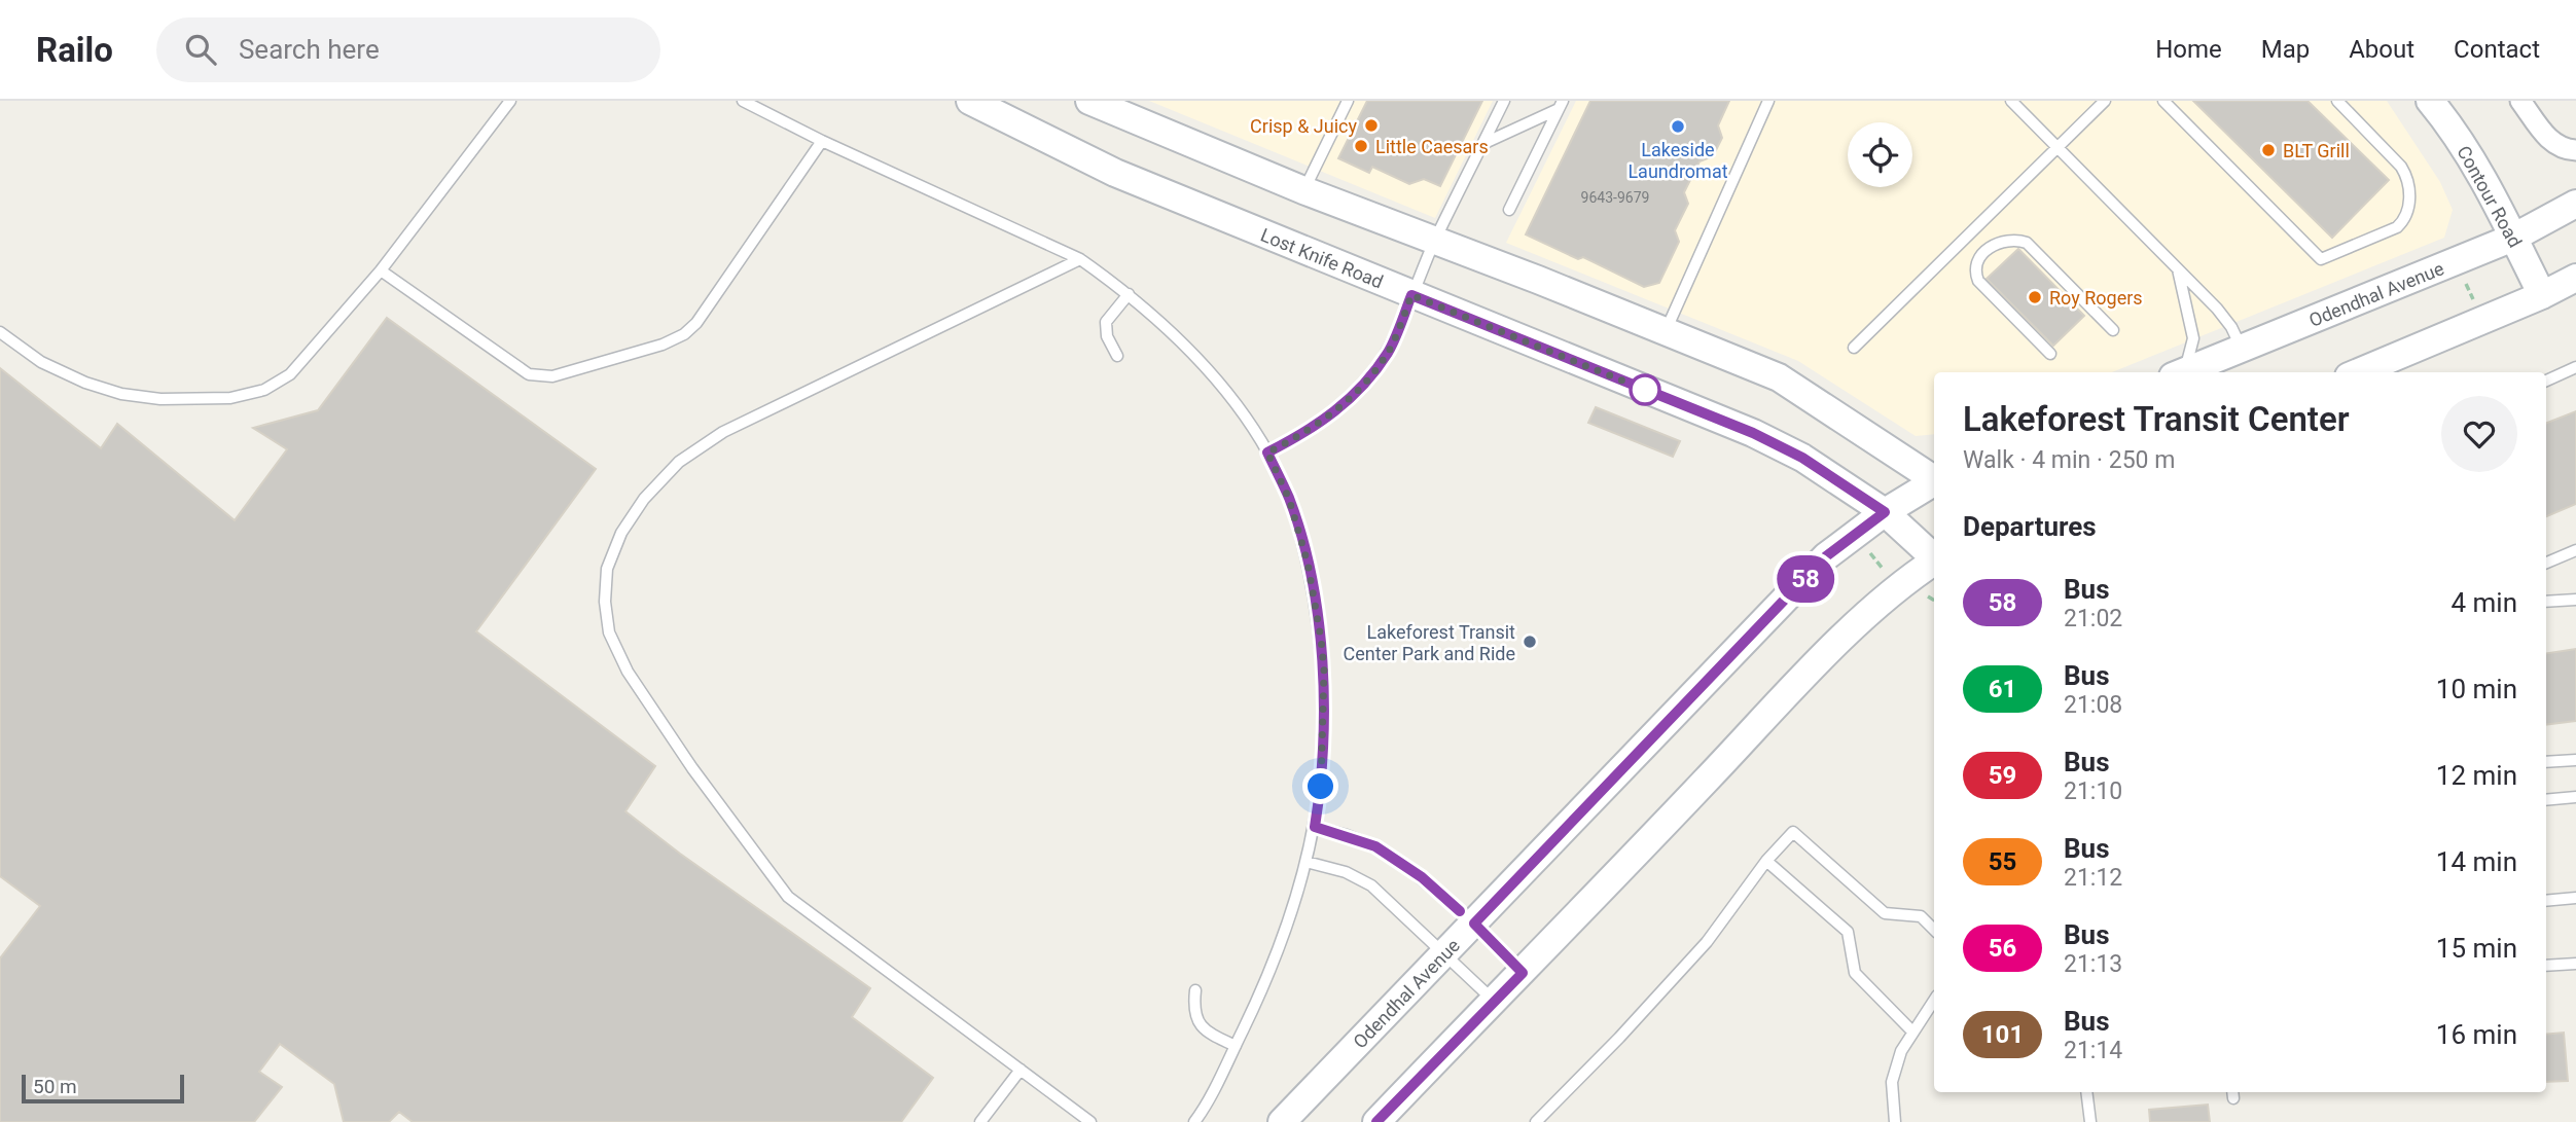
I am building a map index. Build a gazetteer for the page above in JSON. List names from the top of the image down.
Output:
{
  "streets": {
    "street": ["Contour Road", "Lost Knife Road", "Odendhal Avenue"]
  },
  "crossings": [
    ["Contour Road", "Odendhal Avenue"],
    ["Lost Knife Road", "Odendhal Avenue"]
  ],
  "places": [
    "Crisp & Juicy",
    "Lakeside Laundromat",
    "Little Caesars",
    "BLT Grill",
    "Roy Rogers",
    "Lakeforest Transit Center Park and Ride"
  ],
  "lines": ["bus line 58"],
  "house_numbers": ["9643-9679"],
  "scale_bar": "50 m",
  "page": {
    "header": "Railo",
    "search": "Search here",
    "nav": [
      "Home",
      "Map",
      "About",
      "Contact"
    ],
    "on_map": "58",
    "heading": [
      ["Lakeforest Transit Center", "Walk · 4 min · 250 m"],
      "Departures"
    ],
    "list": [
      {
        "mark": "58",
        "name": "Bus",
        "note": "21:02",
        "value": "4 min"
      },
      {
        "mark": "61",
        "name": "Bus",
        "note": "21:08",
        "value": "10 min"
      },
      {
        "mark": "59",
        "name": "Bus",
        "note": "21:10",
        "value": "12 min"
      },
      {
        "mark": "55",
        "name": "Bus",
        "note": "21:12",
        "value": "14 min"
      },
      {
        "mark": "56",
        "name": "Bus",
        "note": "21:13",
        "value": "15 min"
      },
      {
        "mark": "101",
        "name": "Bus",
        "note": "21:14",
        "value": "16 min"
      }
    ],
    "scale": "50 m"
  }
}
